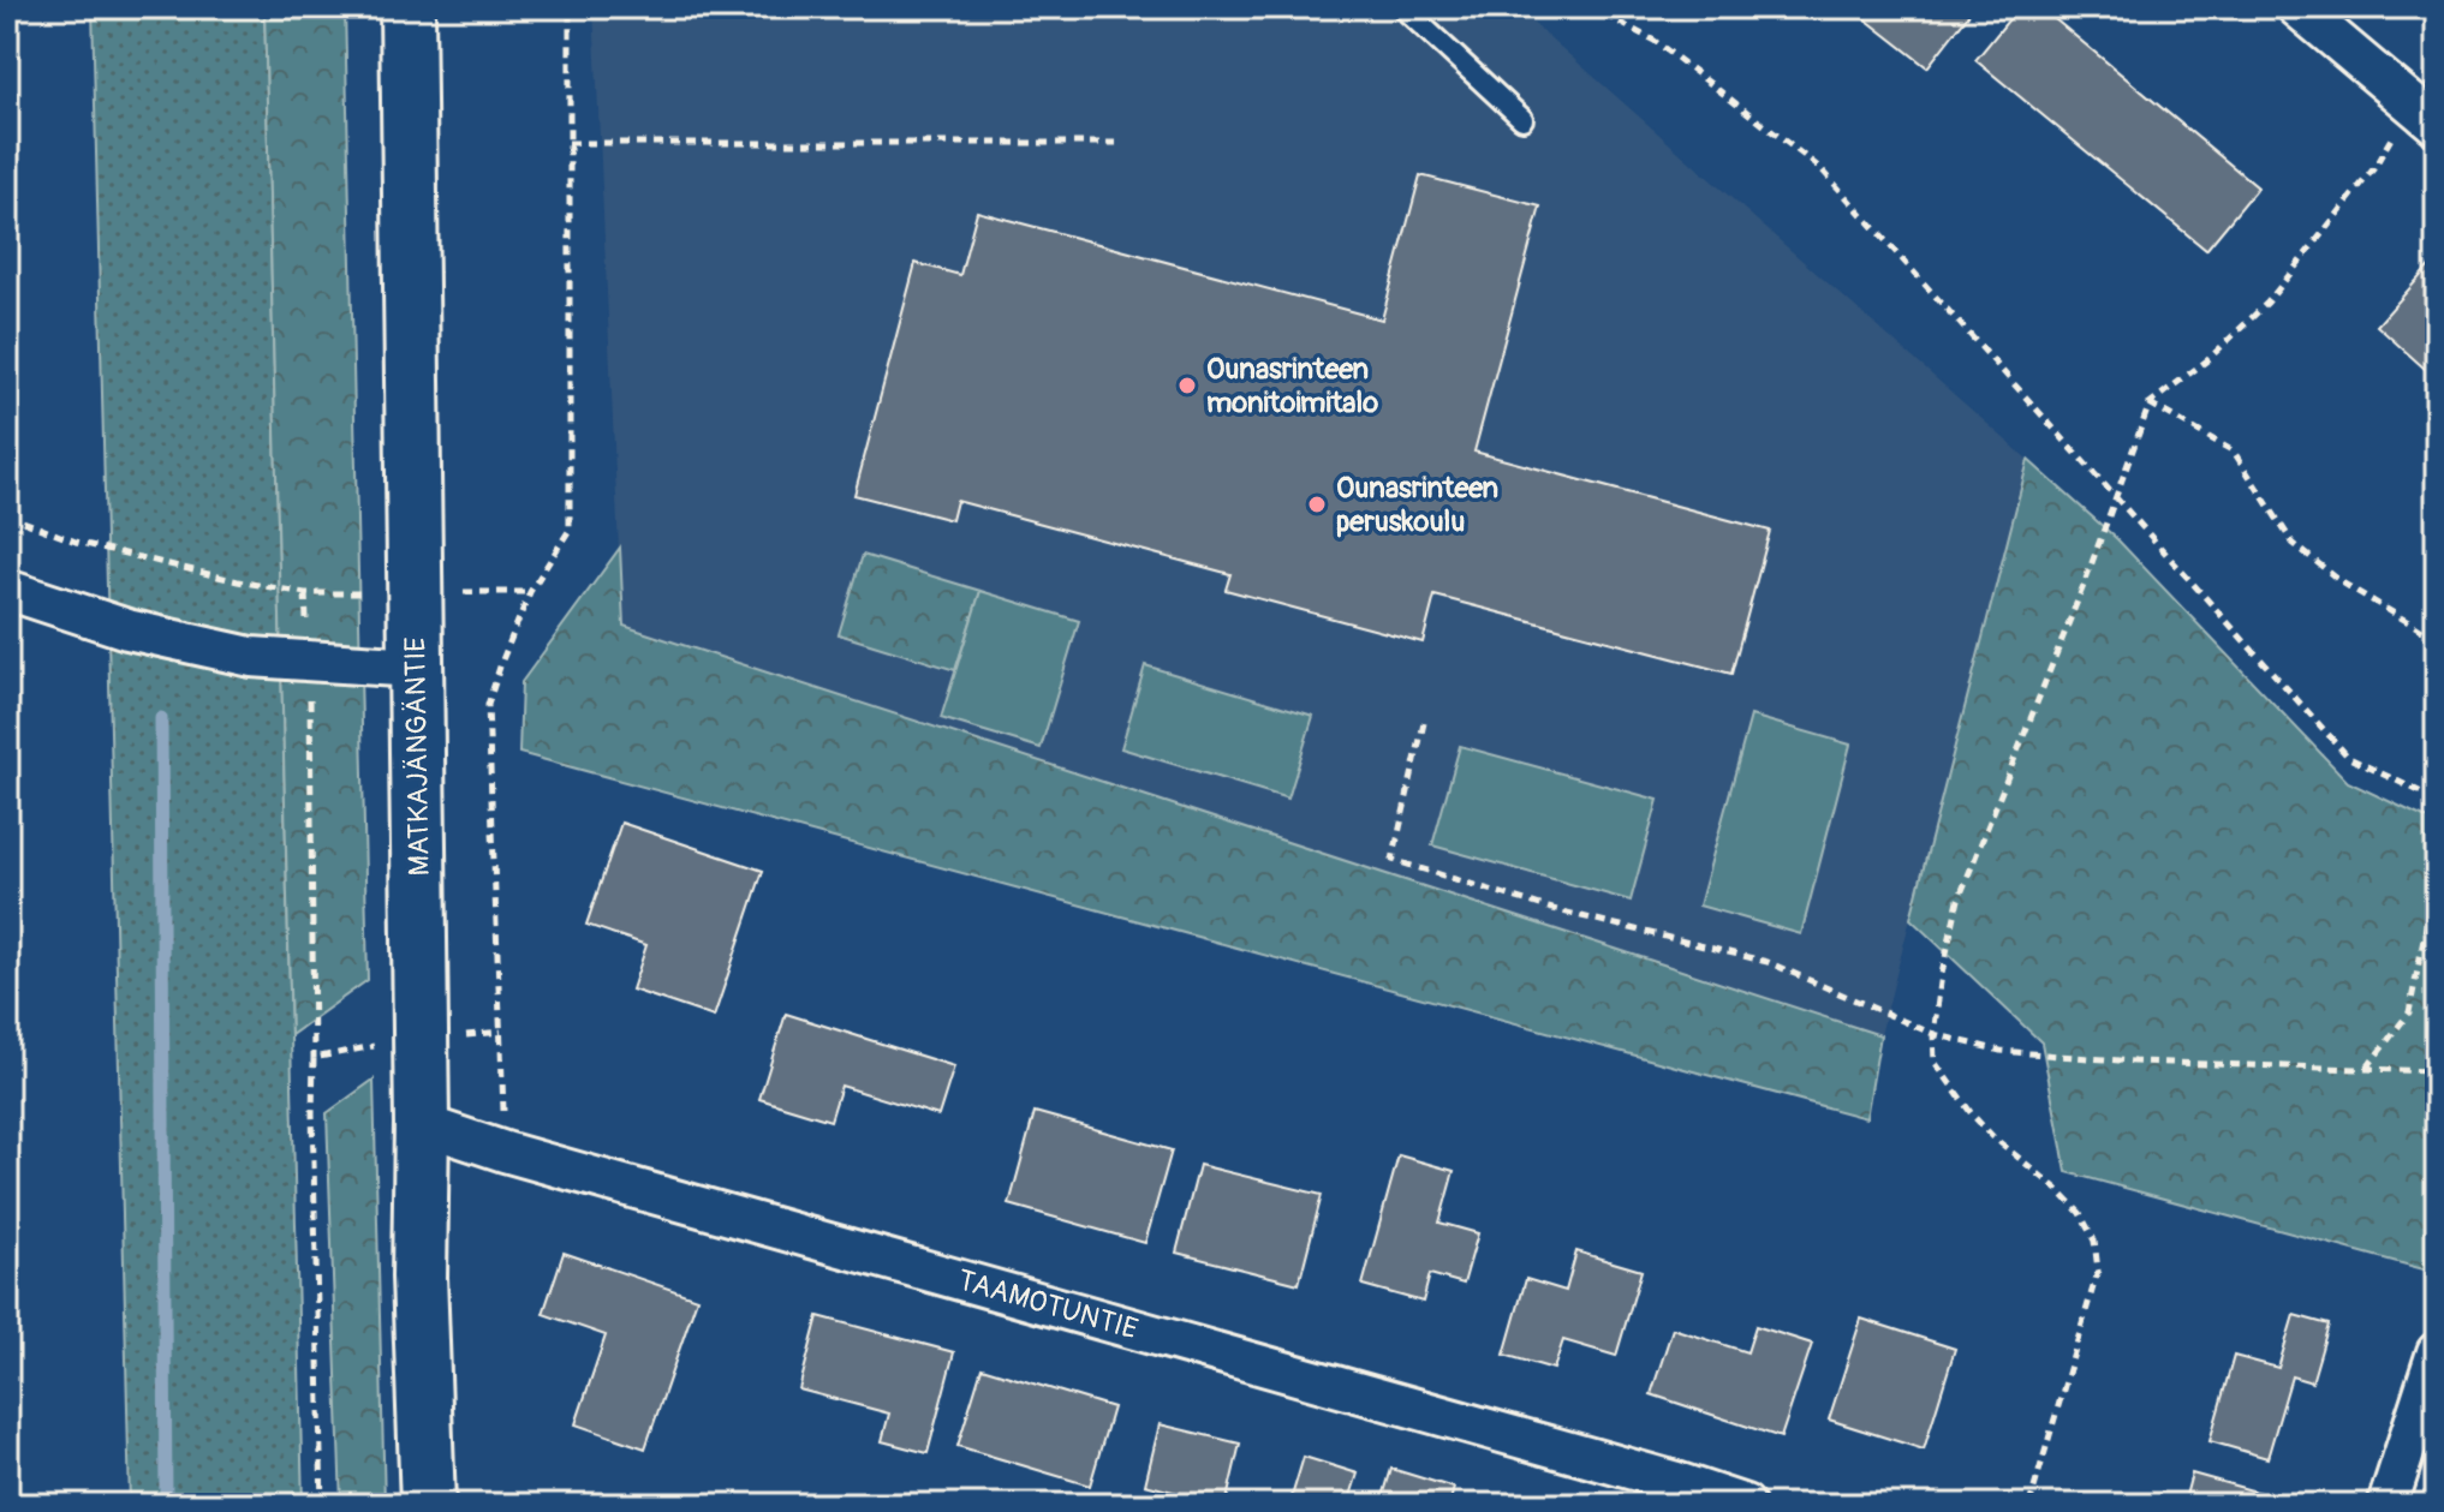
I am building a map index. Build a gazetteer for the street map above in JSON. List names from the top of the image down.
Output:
{
  "streets": {
    "street": ["MATKAJÄNGÄNTIE", "TAAMOTUNTIE"]
  },
  "crossings": [
    ["MATKAJÄNGÄNTIE", "TAAMOTUNTIE"]
  ],
  "places": ["Ounasrinteen monitoimitalo", "Ounasrinteen peruskoulu"]
}
